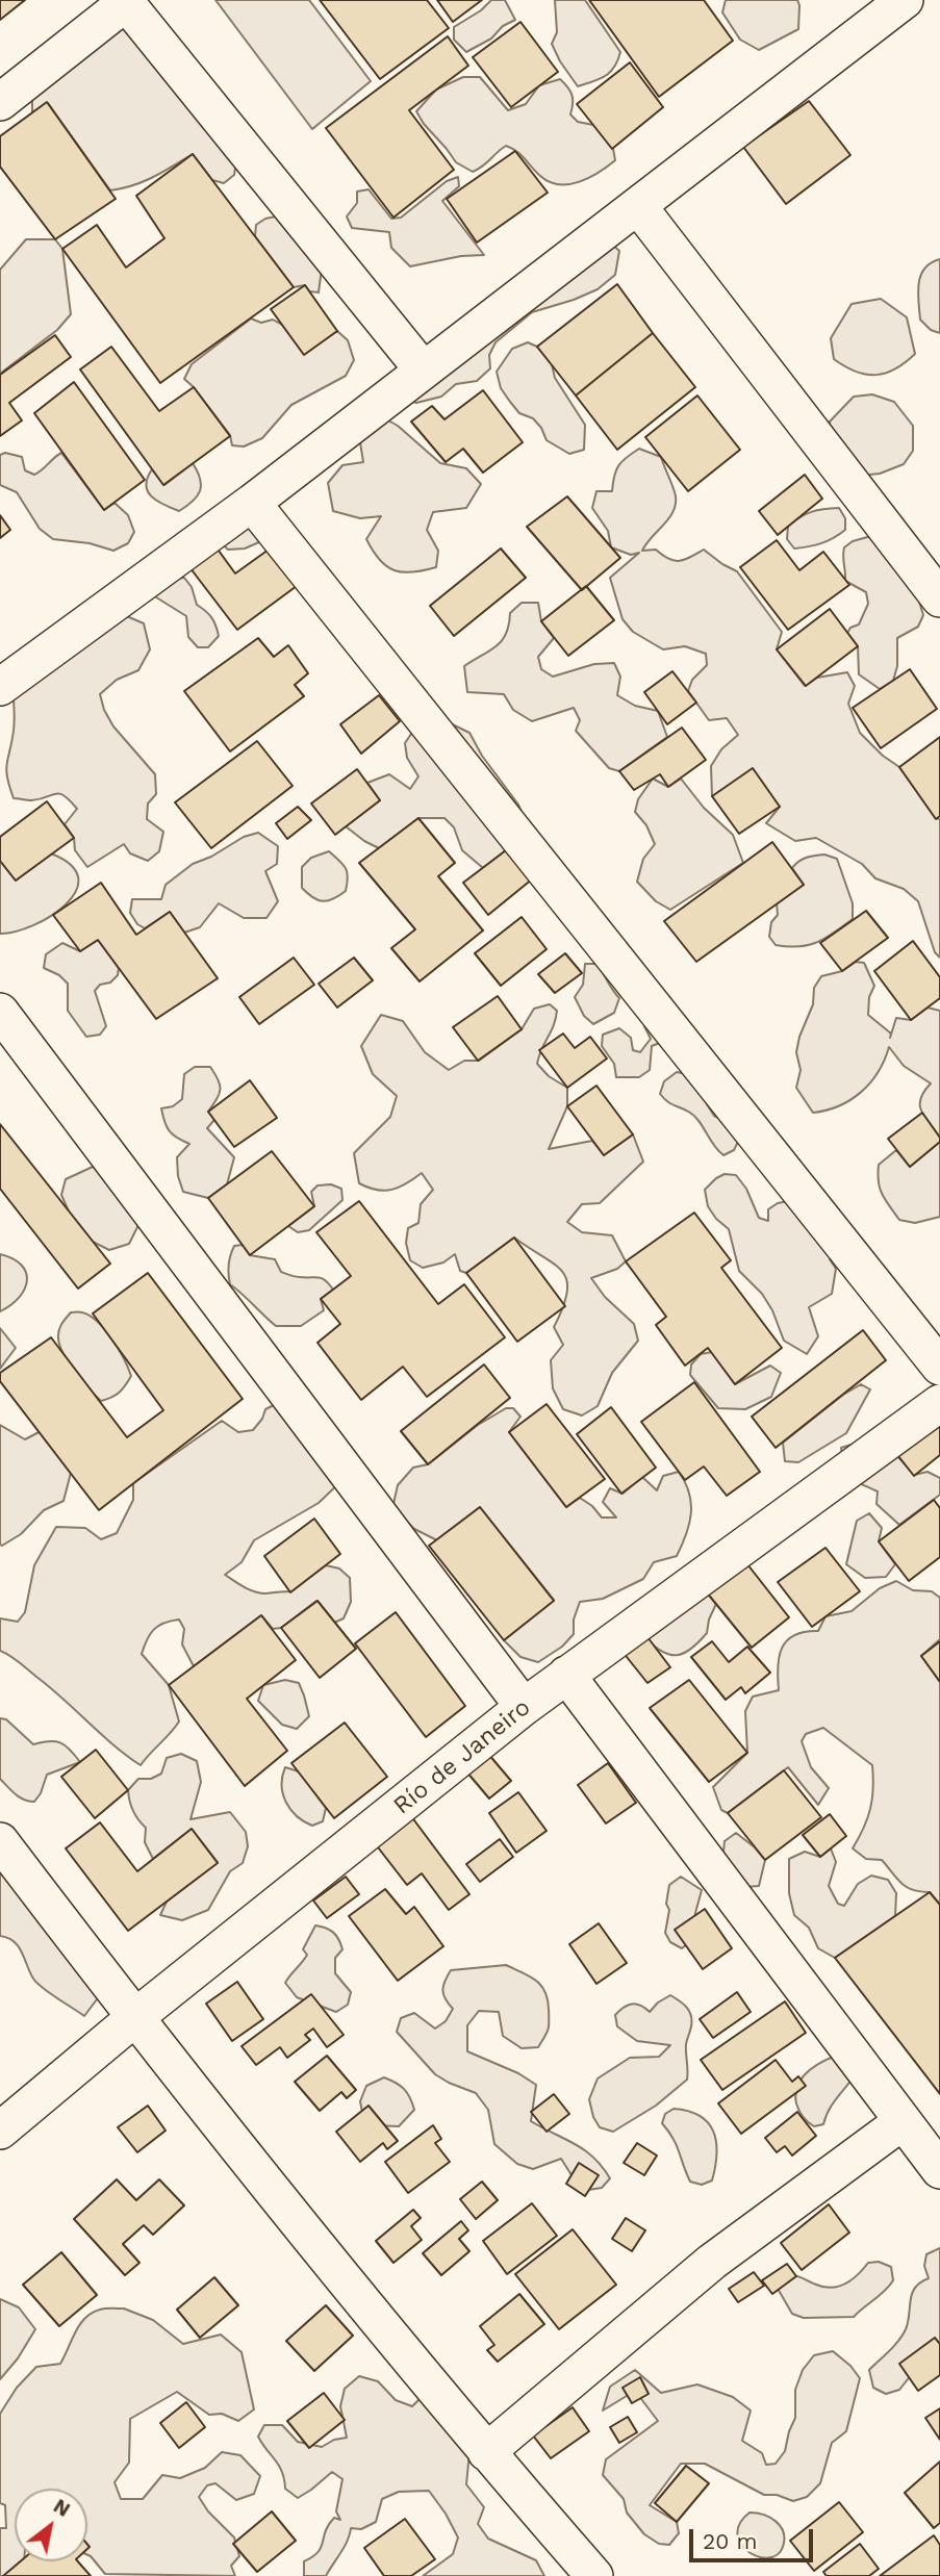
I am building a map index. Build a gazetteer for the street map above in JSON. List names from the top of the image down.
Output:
{
  "streets": {
    "street": ["Río de Janeiro"]
  },
  "scale_bar": "20 m",
  "north": "top right"
}
